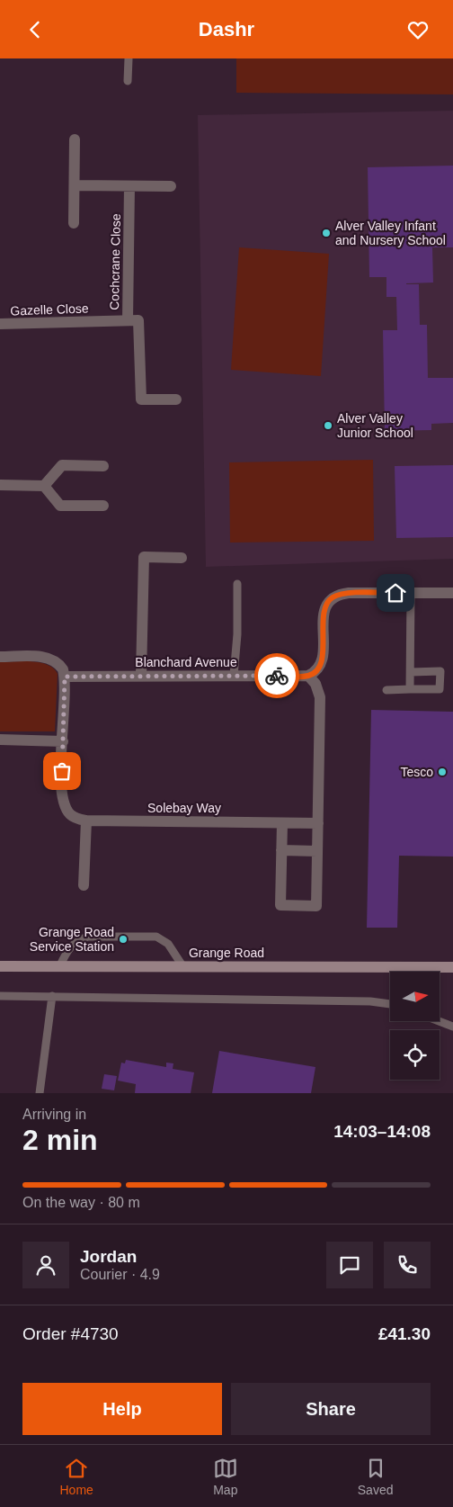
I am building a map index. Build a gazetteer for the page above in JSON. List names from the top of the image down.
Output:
{
  "streets": {
    "street": [
      "Cochcrane Close",
      "Gazelle Close",
      "Blanchard Avenue",
      "Solebay Way",
      "Grange Road"
    ]
  },
  "crossings": [
    ["Cochcrane Close", "Gazelle Close"]
  ],
  "places": [
    "Alver Valley Infant and Nursery School",
    "Alver Valley Junior School",
    "Tesco",
    "Grange Road Service Station"
  ],
  "north": "right",
  "page": {
    "header": "Dashr",
    "heading": ["2 min", "Arriving in", "14:03–14:08"],
    "panel": [
      "Jordan",
      "Courier · 4.9",
      "Order #4730",
      "£41.30"
    ],
    "bar": "On the way · 80 m",
    "buttons": ["Help", "Share"],
    "tabs": ["Home", "Map", "Saved"]
  }
}
